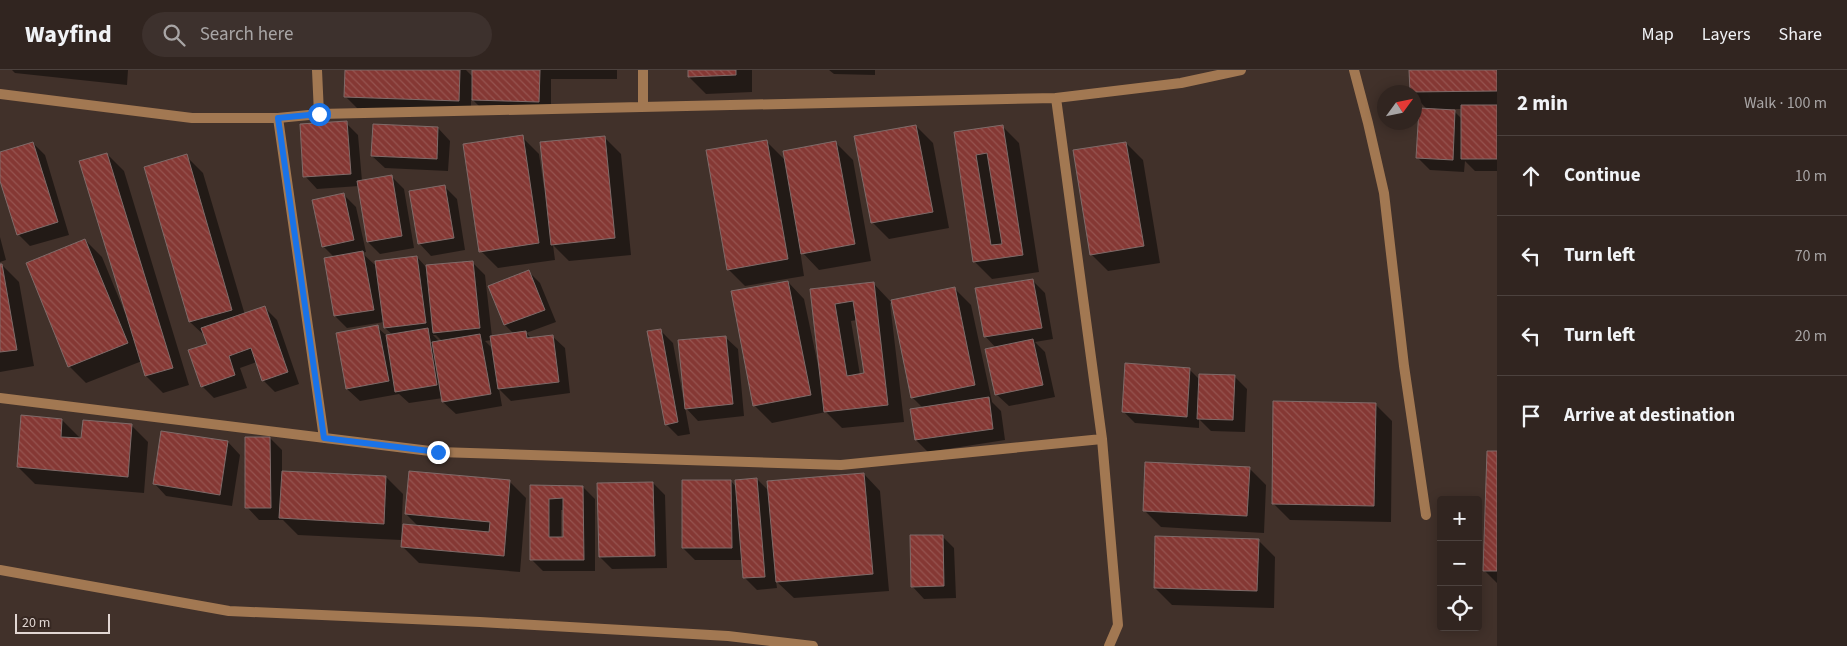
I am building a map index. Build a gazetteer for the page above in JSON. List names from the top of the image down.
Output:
{
  "scale_bar": "20 m",
  "north": "top right",
  "page": {
    "header": "Wayfind",
    "search": "Search here",
    "nav": ["Map", "Layers", "Share"],
    "heading": ["2 min", "Walk · 100 m"],
    "list": [
      ["Continue", "10 m"],
      ["Turn left", "70 m"],
      ["Turn left", "20 m"],
      "Arrive at destination"
    ],
    "map_buttons": ["+", "−"],
    "scale": "20 m"
  }
}
